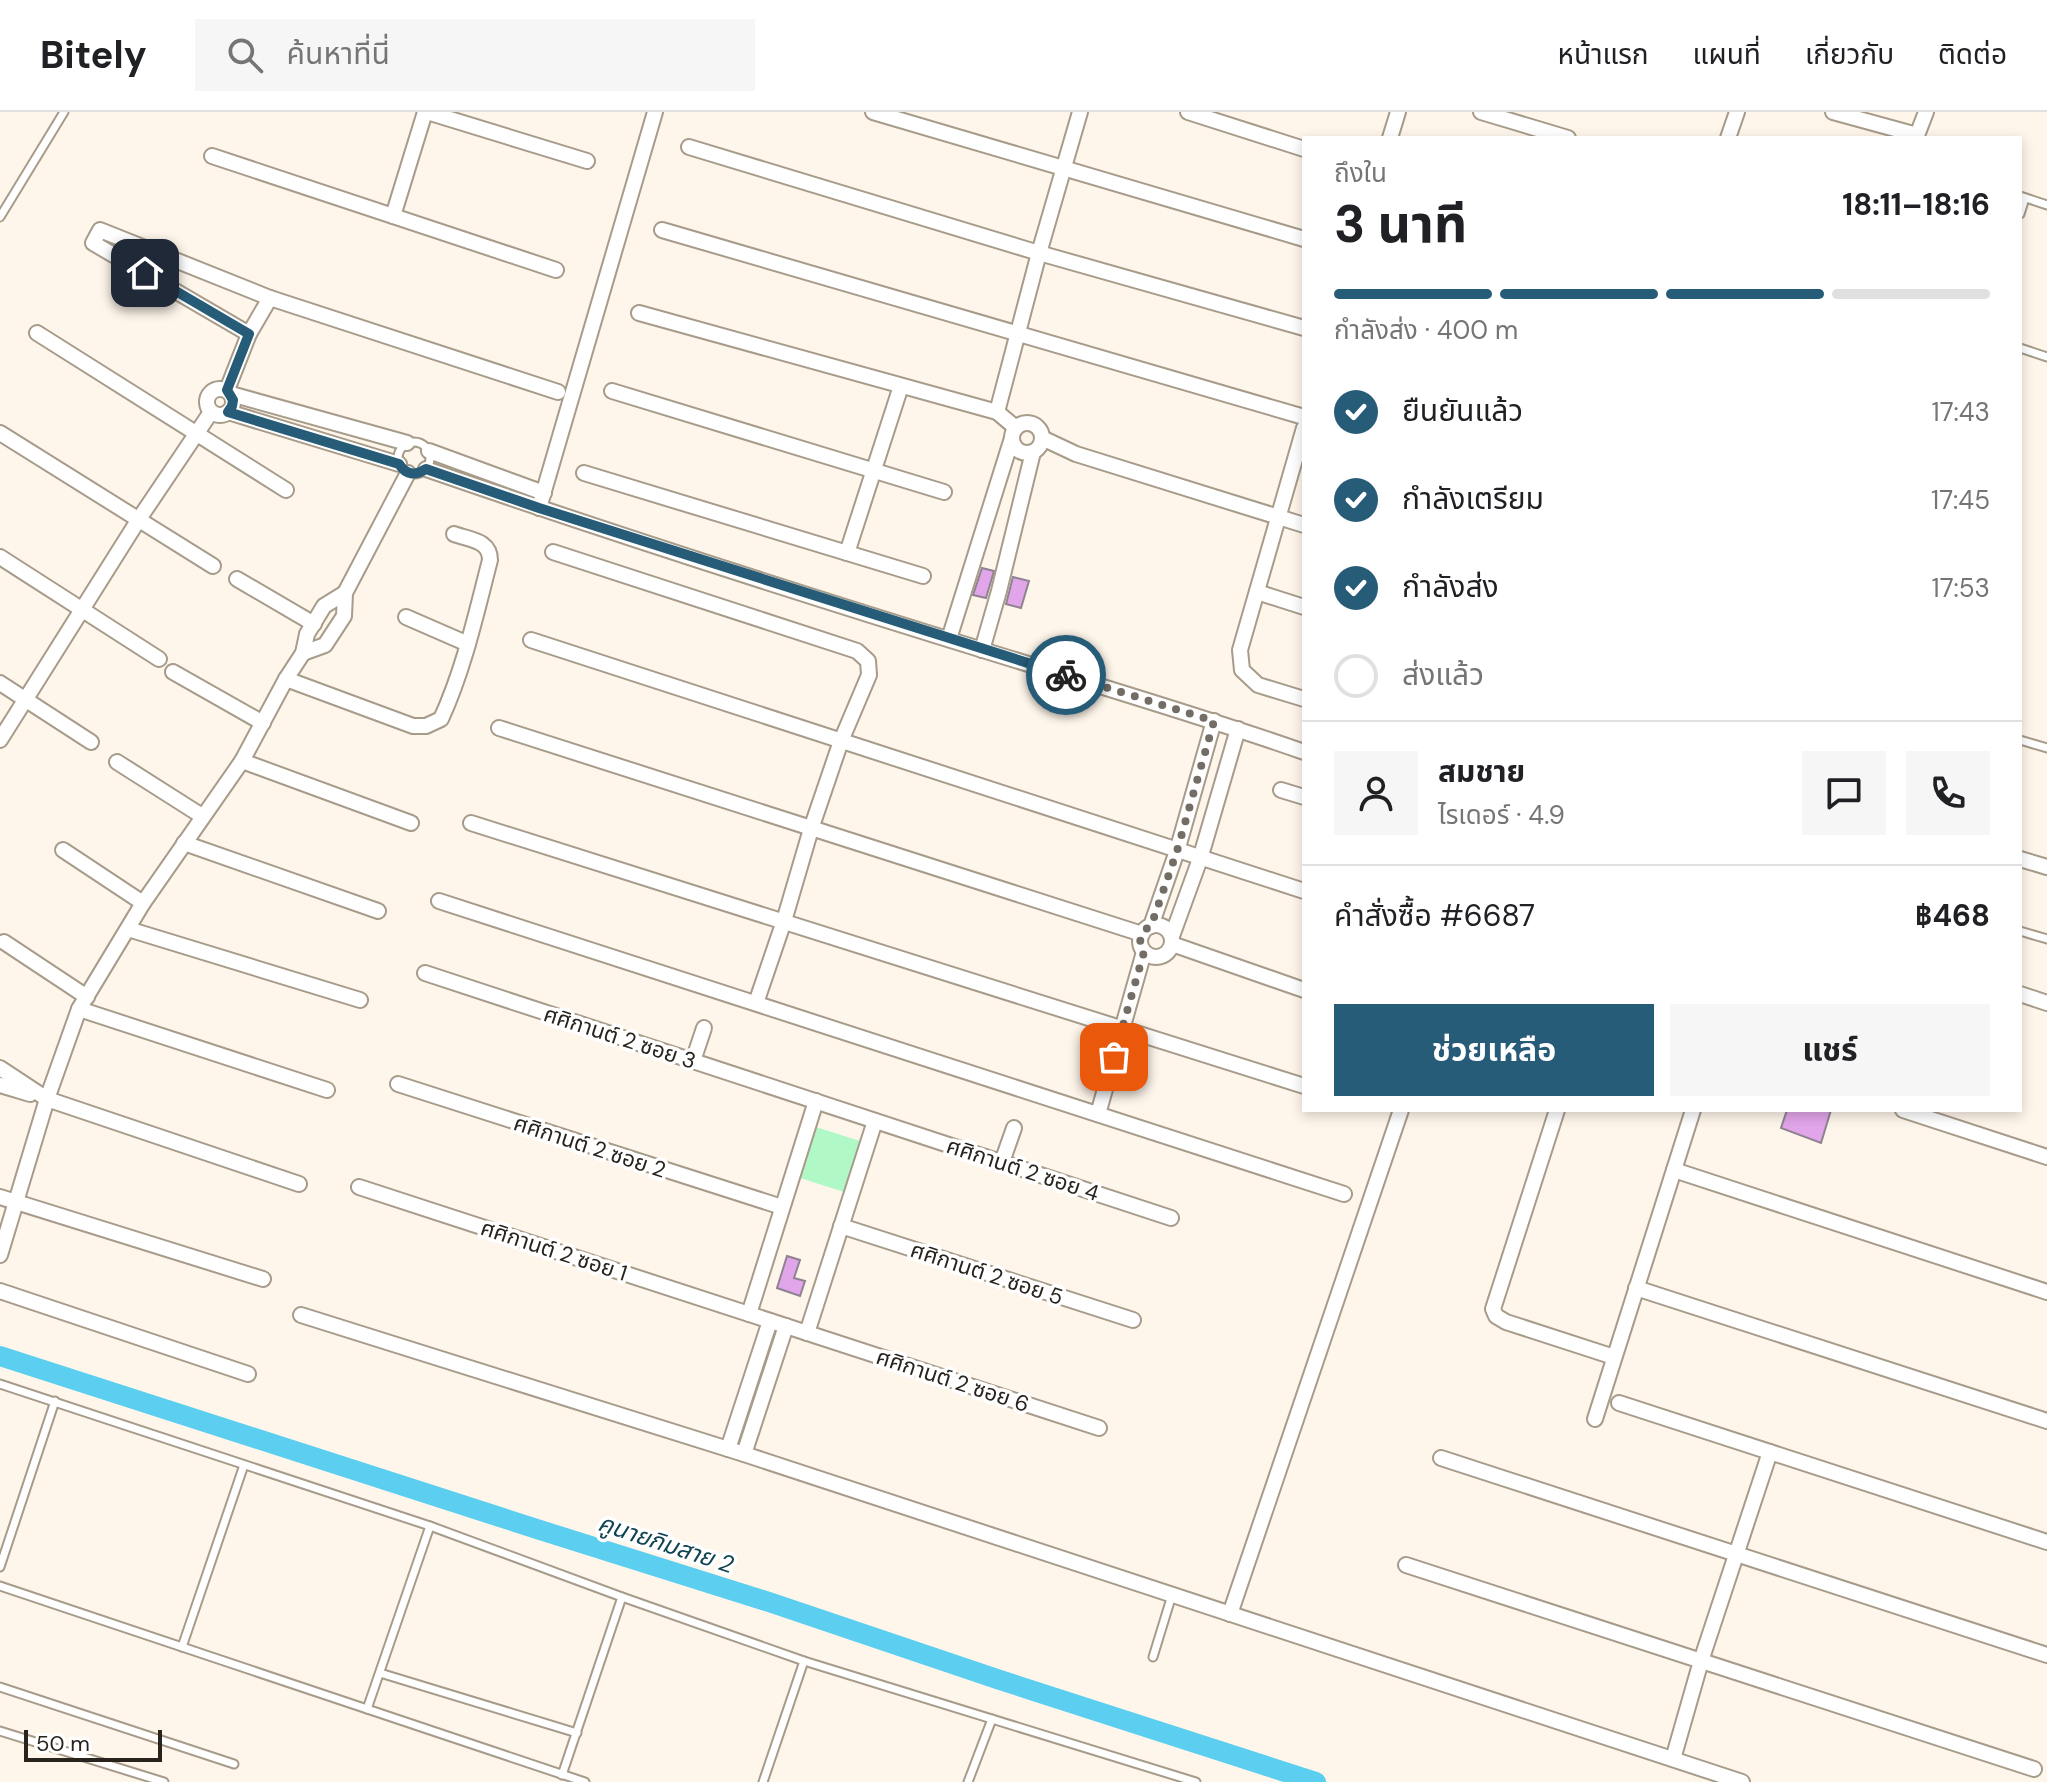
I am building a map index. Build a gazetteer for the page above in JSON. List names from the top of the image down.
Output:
{
  "streets": {
    "street": [
      "ศศิกานต์ 2 ซอย 3",
      "ศศิกานต์ 2 ซอย 2",
      "ศศิกานต์ 2 ซอย 4",
      "ศศิกานต์ 2 ซอย 1",
      "ศศิกานต์ 2 ซอย 5",
      "ศศิกานต์ 2 ซอย 6"
    ]
  },
  "crossings": [
    ["ศศิกานต์ 2 ซอย 3", "ศศิกานต์ 2 ซอย 4"],
    ["ศศิกานต์ 2 ซอย 1", "ศศิกานต์ 2 ซอย 6"]
  ],
  "water": ["คูนายกิมสาย 2"],
  "scale_bar": "50 m",
  "page": {
    "header": "Bitely",
    "search": "ค้นหาที่นี่",
    "nav": [
      "หน้าแรก",
      "แผนที่",
      "เกี่ยวกับ",
      "ติดต่อ"
    ],
    "heading": ["3 นาที", "ถึงใน", "18:11–18:16"],
    "panel": [
      "สมชาย",
      "ไรเดอร์ · 4.9",
      "คำสั่งซื้อ #6687",
      "฿468"
    ],
    "bar": "กำลังส่ง · 400 m",
    "list": [
      ["ยืนยันแล้ว", "17:43"],
      ["กำลังเตรียม", "17:45"],
      ["กำลังส่ง", "17:53"],
      "ส่งแล้ว"
    ],
    "buttons": ["ช่วยเหลือ", "แชร์"],
    "scale": "50 m"
  }
}
